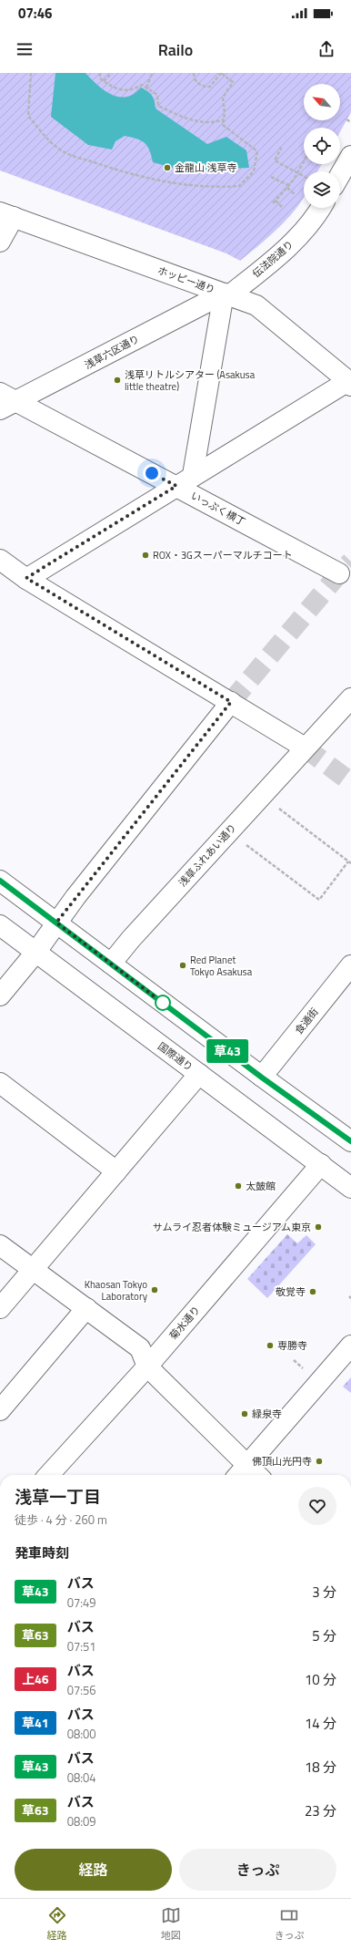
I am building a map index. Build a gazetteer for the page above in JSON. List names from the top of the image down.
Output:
{
  "streets": {
    "street": [
      "伝法院通り",
      "ホッピー通り",
      "浅草六区通り",
      "いっぷく横丁",
      "浅草ふれあい通り",
      "食通街",
      "国際通り",
      "菊水通り"
    ]
  },
  "crossings": [
    ["伝法院通り", "ホッピー通り"],
    ["伝法院通り", "浅草六区通り"],
    ["ホッピー通り", "浅草六区通り"],
    ["浅草六区通り", "いっぷく横丁"],
    ["国際通り", "菊水通り"]
  ],
  "places": [
    "金龍山 浅草寺",
    "浅草リトルシアター (Asakusa little theatre)",
    "ROX・3Gスーパーマルチコート",
    "Red Planet Tokyo Asakusa",
    "太皷館",
    "サムライ忍者体験ミュージアム東京",
    "Khaosan Tokyo Laboratory",
    "敬覚寺",
    "専勝寺",
    "緑泉寺",
    "佛頂山光円寺"
  ],
  "lines": ["bus line 草43"],
  "north": "top left",
  "page": {
    "status": "07:46",
    "header": "Railo",
    "on_map": "草43",
    "heading": [
      ["浅草一丁目", "徒歩 · 4 分 · 260 m"],
      "発車時刻"
    ],
    "list": [
      {
        "mark": "草43",
        "name": "バス",
        "note": "07:49",
        "value": "3 分"
      },
      {
        "mark": "草63",
        "name": "バス",
        "note": "07:51",
        "value": "5 分"
      },
      {
        "mark": "上46",
        "name": "バス",
        "note": "07:56",
        "value": "10 分"
      },
      {
        "mark": "草41",
        "name": "バス",
        "note": "08:00",
        "value": "14 分"
      },
      {
        "mark": "草43",
        "name": "バス",
        "note": "08:04",
        "value": "18 分"
      },
      {
        "mark": "草63",
        "name": "バス",
        "note": "08:09",
        "value": "23 分"
      }
    ],
    "buttons": ["経路", "きっぷ"],
    "tabs": ["経路", "地図", "きっぷ"]
  }
}
